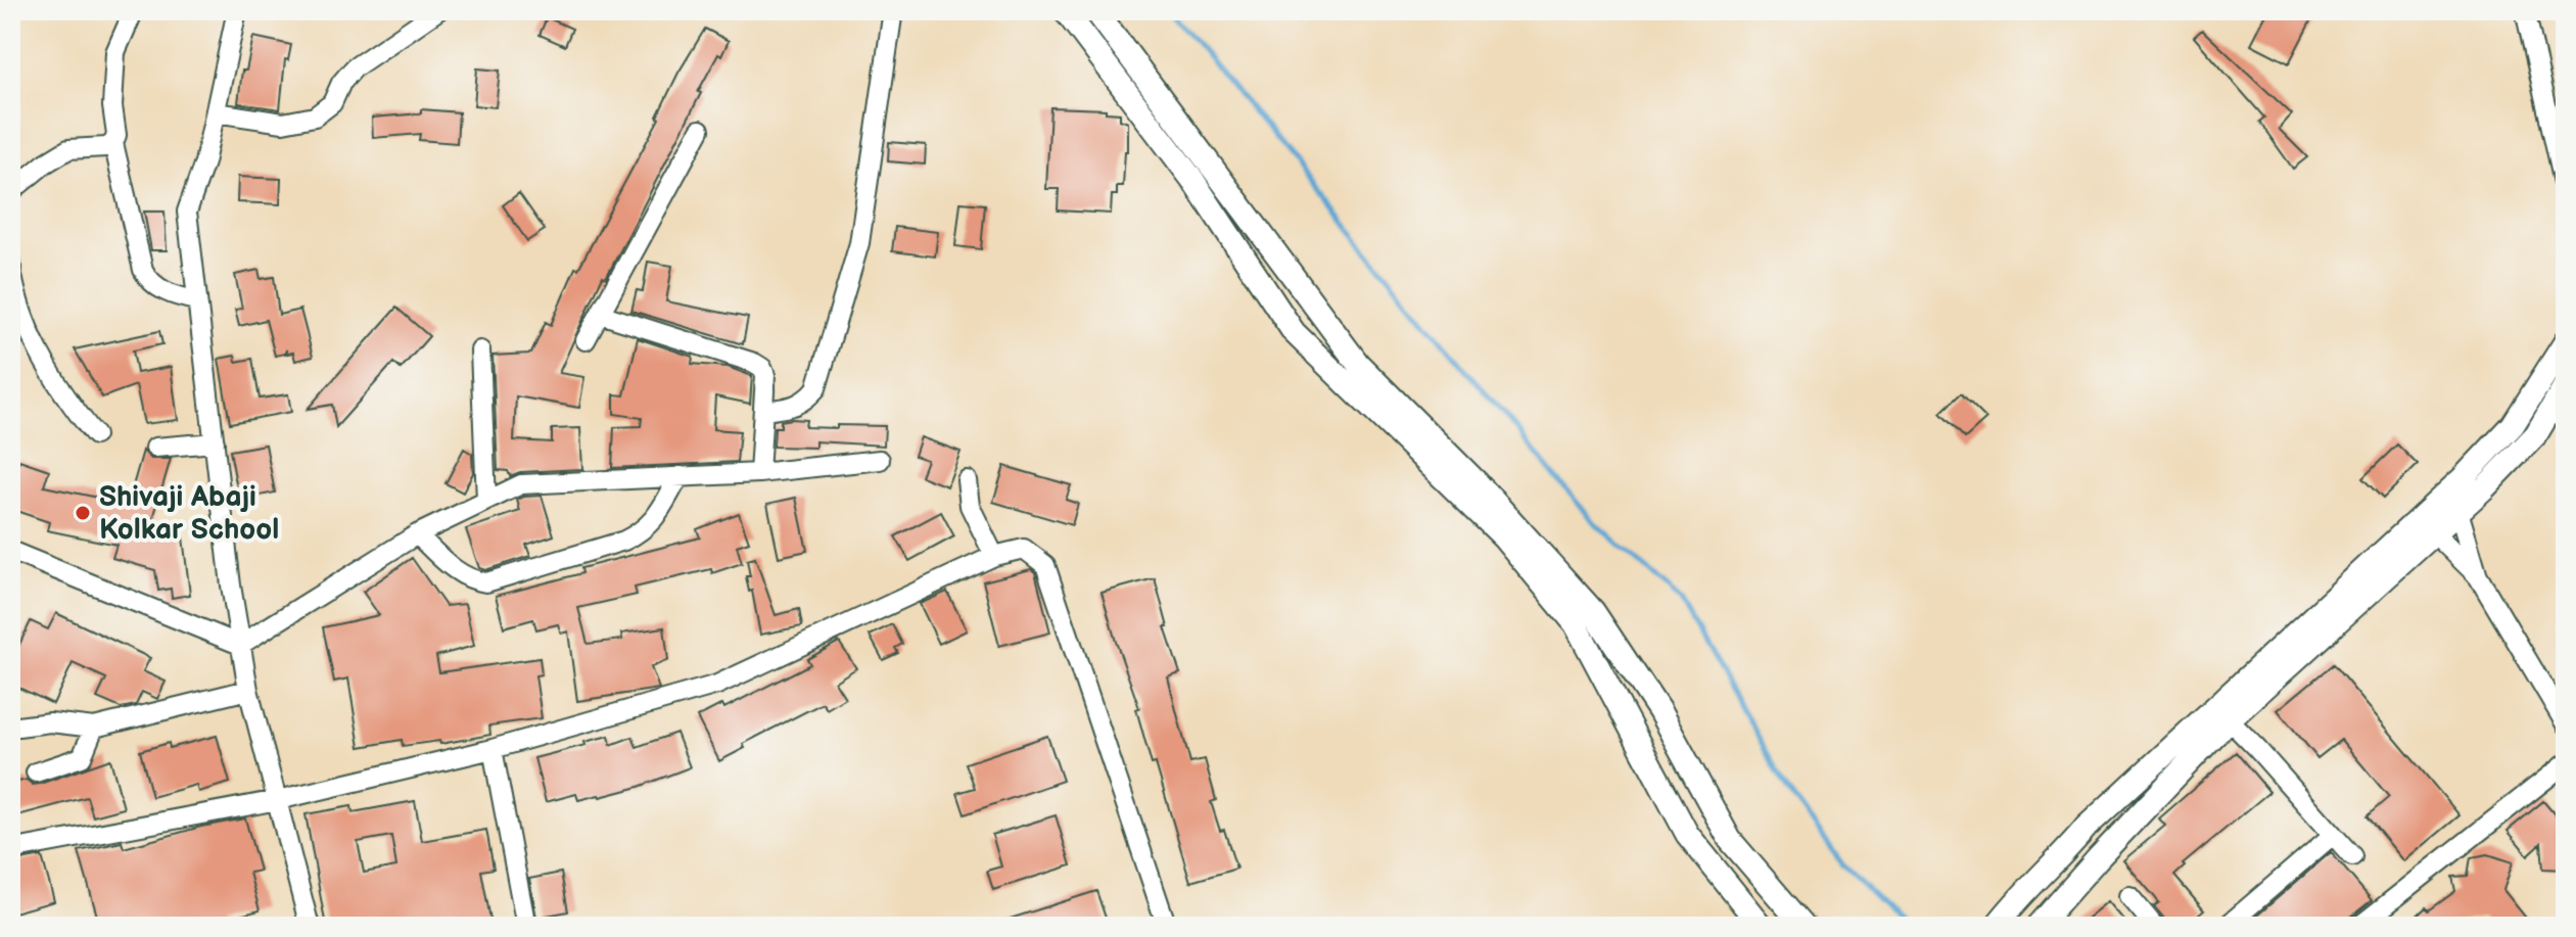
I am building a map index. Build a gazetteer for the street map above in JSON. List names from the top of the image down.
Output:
{
  "places": ["Shivaji Abaji Kolkar School"]
}
